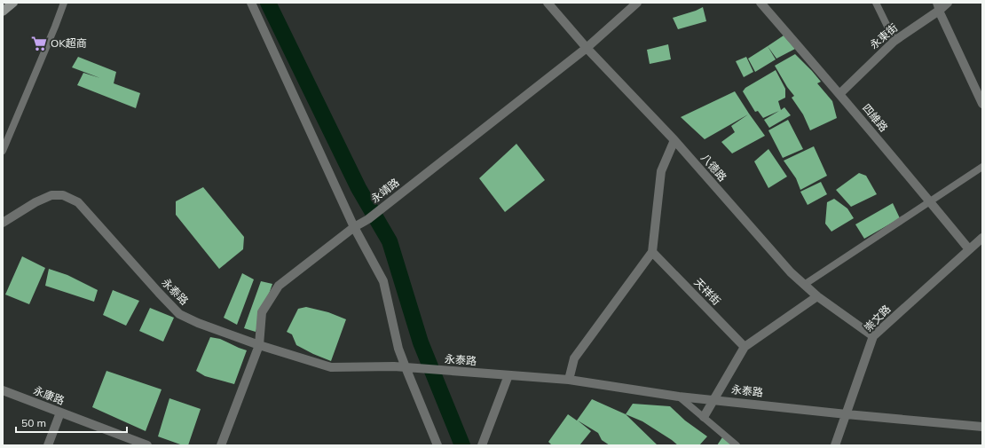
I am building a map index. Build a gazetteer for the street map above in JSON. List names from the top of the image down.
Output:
{
  "streets": {
    "street": [
      "永東街",
      "四維路",
      "八德路",
      "永靖路",
      "永泰路",
      "天祥街",
      "崇文路",
      "永康路"
    ]
  },
  "crossings": [
    ["永東街", "四維路"],
    ["四維路", "崇文路"],
    ["八德路", "永靖路"],
    ["八德路", "崇文路"],
    ["永靖路", "永泰路"],
    ["永泰路", "崇文路"]
  ],
  "places": {
    "supermarket": ["OK超商"]
  },
  "scale_bar": "50 m"
}
